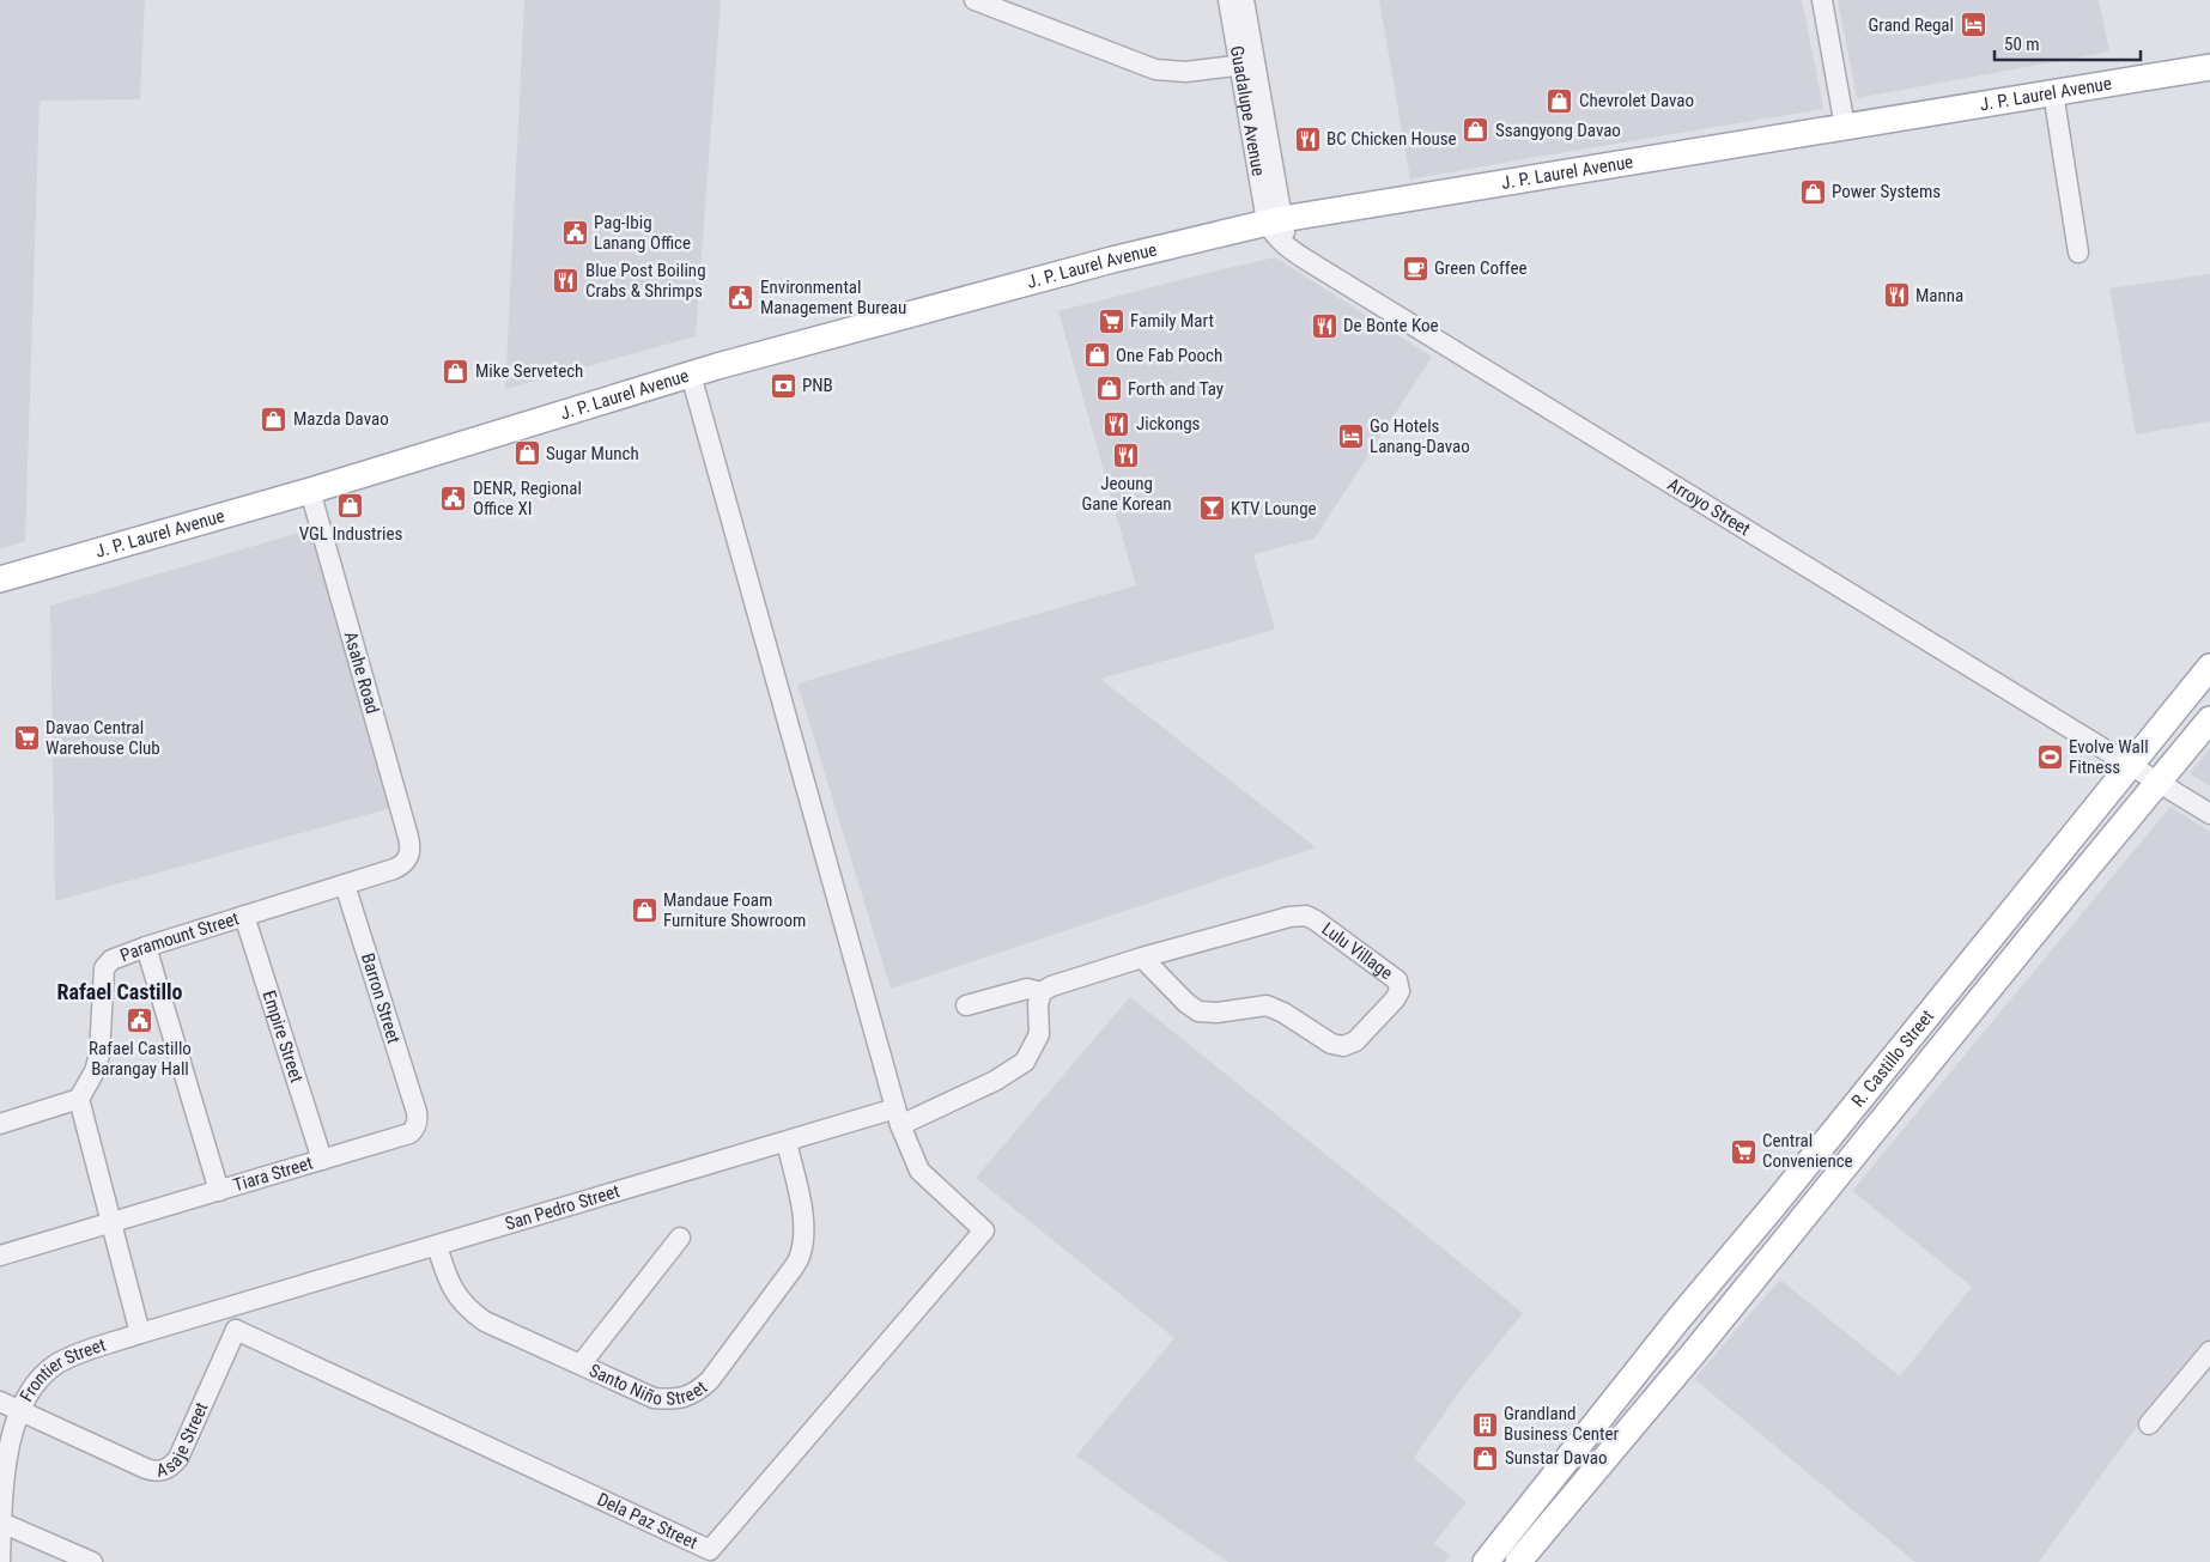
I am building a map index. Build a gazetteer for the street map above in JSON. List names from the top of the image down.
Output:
{
  "streets": {
    "main road": ["J. P. Laurel Avenue", "R. Castillo Street"],
    "street": [
      "Guadalupe Avenue",
      "Arroyo Street",
      "Asahe Road",
      "Paramount Street",
      "Lulu Village",
      "Barron Street",
      "Empire Street",
      "Tiara Street",
      "San Pedro Street",
      "Santo Niño Street",
      "Frontier Street",
      "Asaje Street",
      "Dela Paz Street"
    ]
  },
  "crossings": [
    ["J. P. Laurel Avenue", "Guadalupe Avenue"],
    ["J. P. Laurel Avenue", "Arroyo Street"],
    ["J. P. Laurel Avenue", "Asahe Road"],
    ["Guadalupe Avenue", "Arroyo Street"],
    ["Arroyo Street", "R. Castillo Street"],
    ["Asahe Road", "Paramount Street"],
    ["Paramount Street", "Barron Street"],
    ["Paramount Street", "Empire Street"],
    ["Barron Street", "Tiara Street"],
    ["Empire Street", "Tiara Street"],
    ["San Pedro Street", "Santo Niño Street"],
    ["San Pedro Street", "Frontier Street"],
    ["San Pedro Street", "Dela Paz Street"],
    ["Frontier Street", "Asaje Street"],
    ["Asaje Street", "Dela Paz Street"]
  ],
  "districts": ["Rafael Castillo"],
  "places": {
    "hotel": ["Grand Regal", "Go Hotels Lanang-Davao"],
    "shop": [
      "Chevrolet Davao",
      "Ssangyong Davao",
      "Power Systems",
      "One Fab Pooch",
      "Mike Servetech",
      "Forth and Tay",
      "Mazda Davao",
      "Sugar Munch",
      "VGL Industries",
      "Mandaue Foam Furniture Showroom",
      "Sunstar Davao"
    ],
    "restaurant": [
      "BC Chicken House",
      "Blue Post Boiling Crabs & Shrimps",
      "Manna",
      "De Bonte Koe",
      "Jickongs",
      "Jeoung Gane Korean"
    ],
    "public building": [
      "Pag-Ibig Lanang Office",
      "Environmental Management Bureau",
      "DENR, Regional Office XI",
      "Rafael Castillo Barangay Hall"
    ],
    "cafe": ["Green Coffee"],
    "supermarket": ["Family Mart", "Davao Central Warehouse Club", "Central Convenience"],
    "bank": ["PNB"],
    "bar": ["KTV Lounge"],
    "sports": ["Evolve Wall Fitness"],
    "building": ["Grandland Business Center"]
  },
  "scale_bar": "50 m"
}
